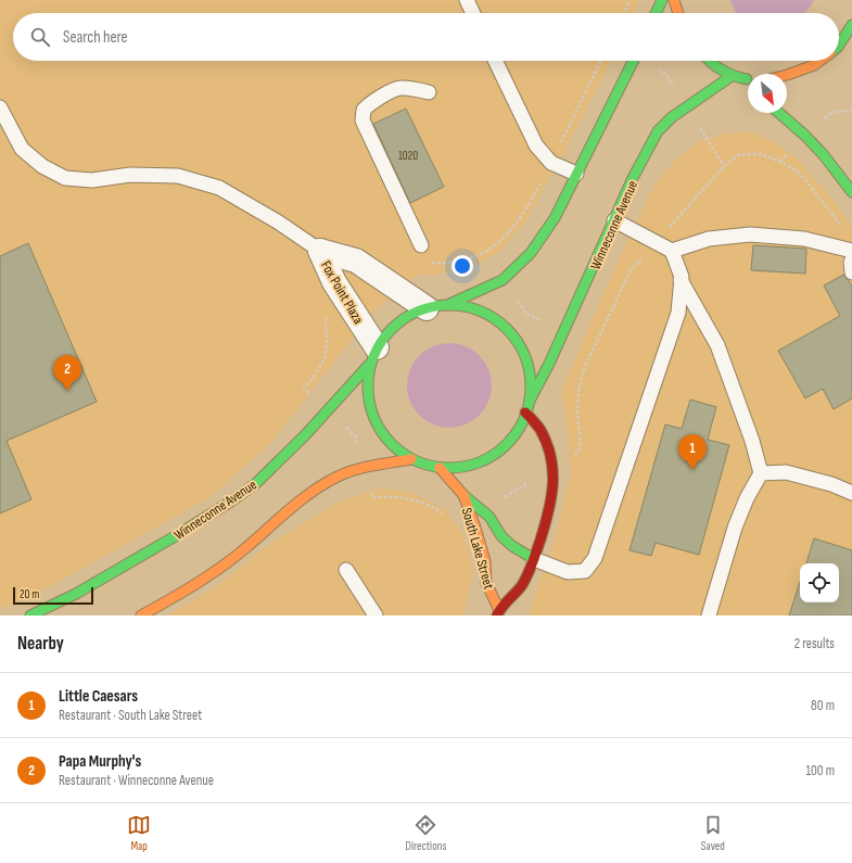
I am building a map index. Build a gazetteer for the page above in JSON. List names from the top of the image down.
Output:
{
  "streets": {
    "main road": ["Winneconne Avenue", "South Lake Street"],
    "street": ["Fox Point Plaza"]
  },
  "crossings": [
    ["Winneconne Avenue", "Fox Point Plaza"],
    ["Winneconne Avenue", "South Lake Street"]
  ],
  "house_numbers": ["1020"],
  "scale_bar": "20 m",
  "north": "bottom right",
  "page": {
    "search": "Search here",
    "pins": ["2", "1"],
    "scale": "20 m",
    "heading": ["Nearby", "2 results"],
    "list": [
      {
        "mark": "1",
        "name": "Little Caesars",
        "note": "Restaurant · South Lake Street",
        "value": "80 m"
      },
      {
        "mark": "2",
        "name": "Papa Murphy's",
        "note": "Restaurant · Winneconne Avenue",
        "value": "100 m"
      }
    ],
    "nav": ["Map", "Directions", "Saved"]
  }
}
